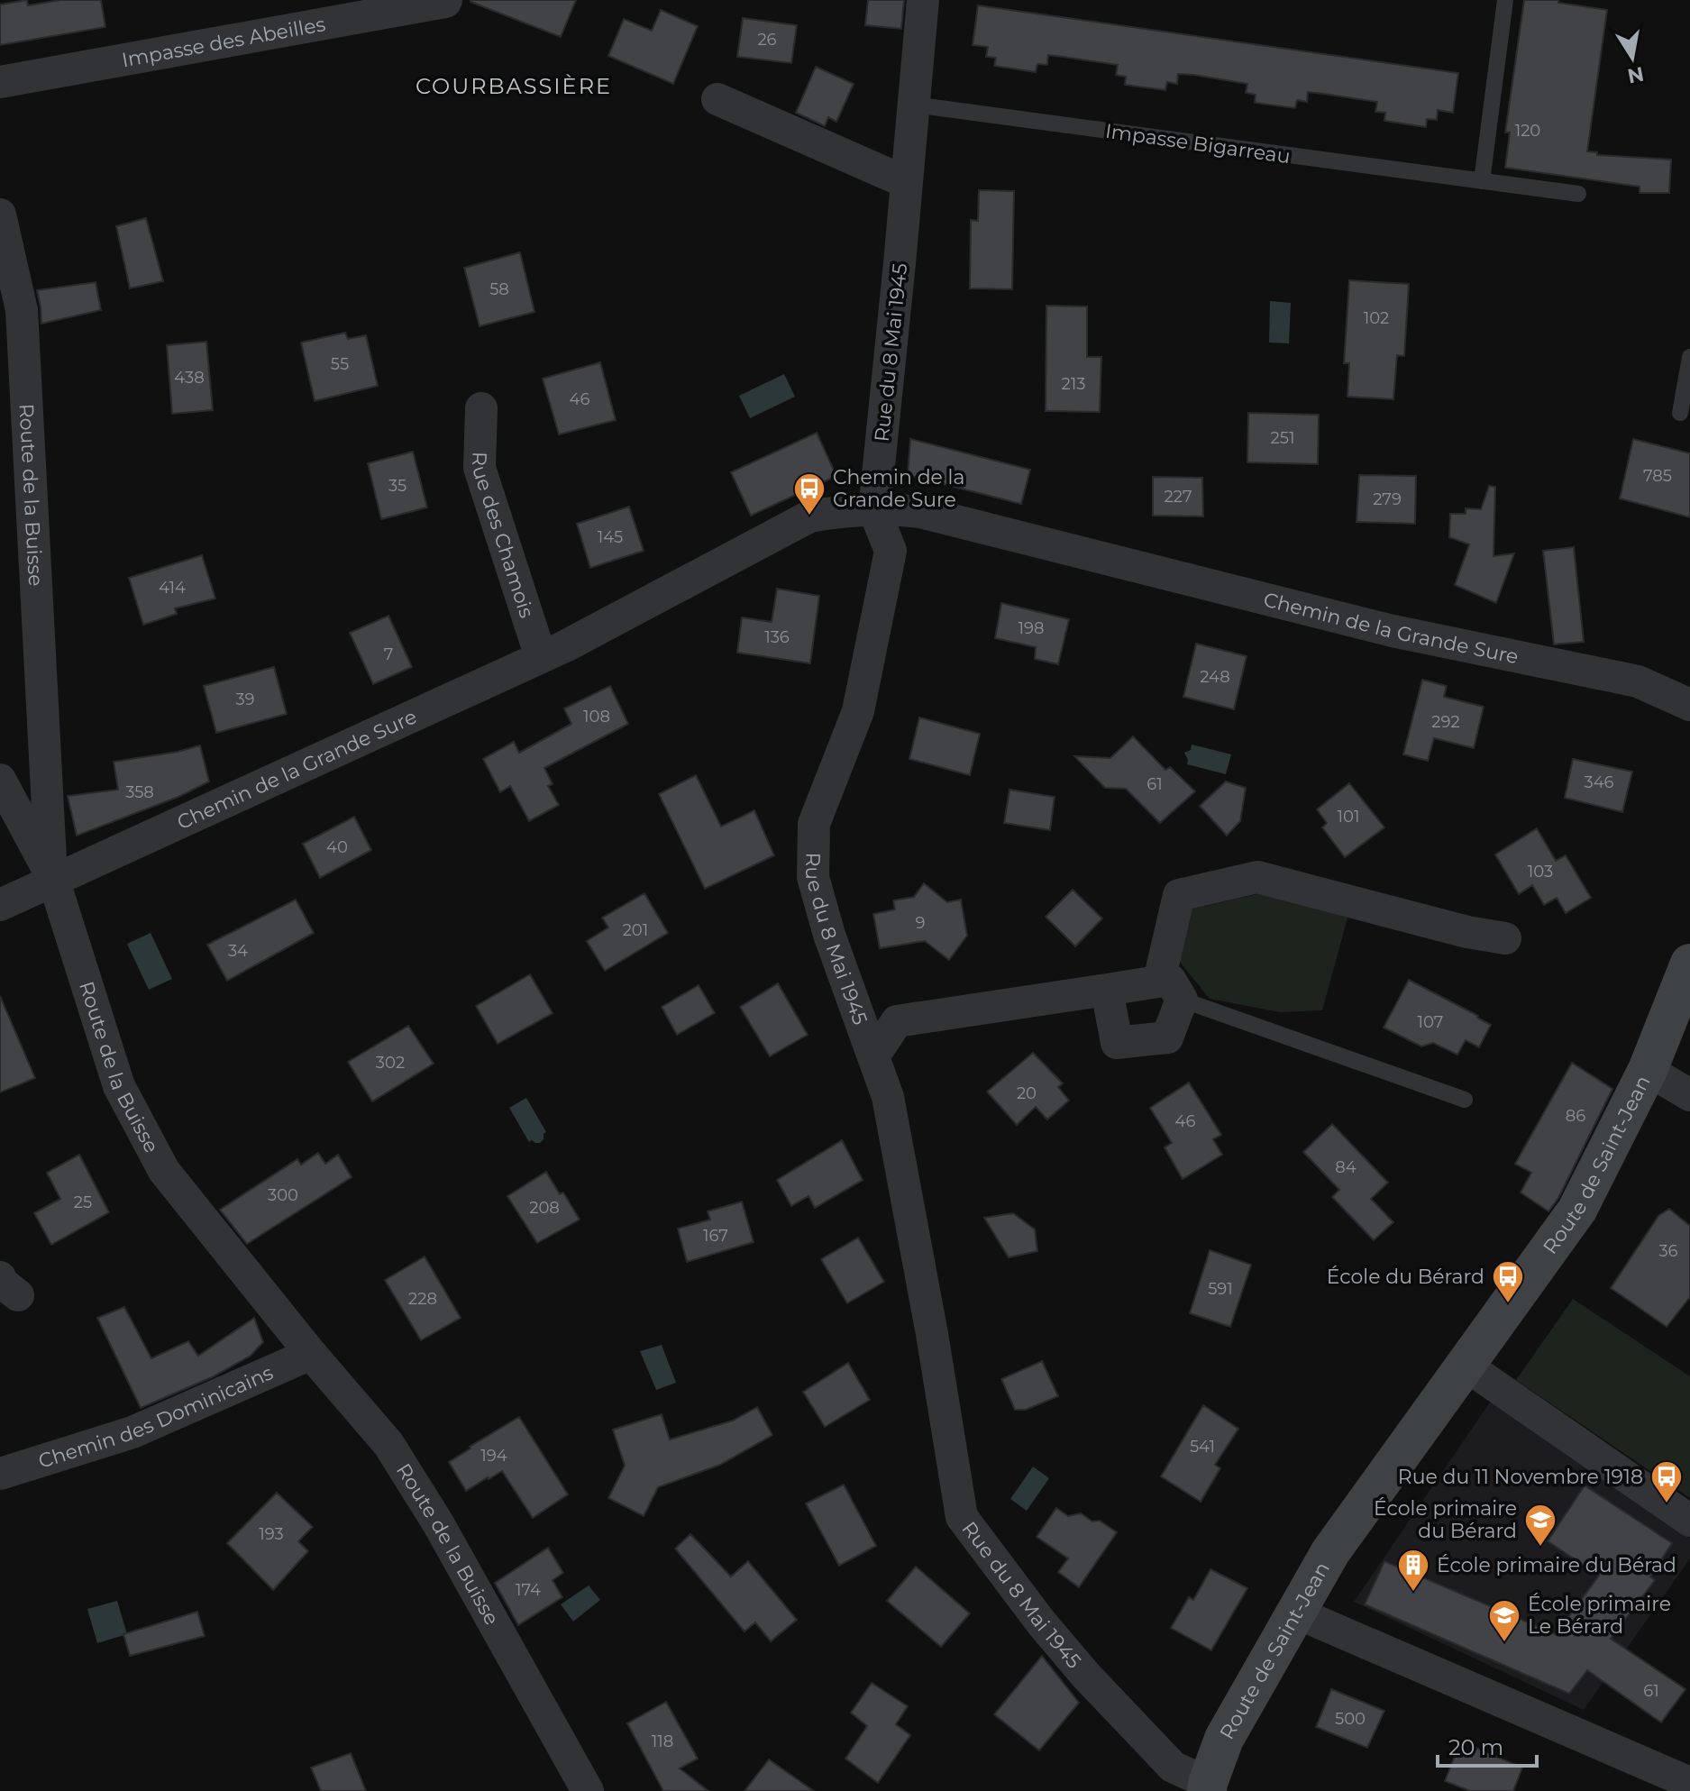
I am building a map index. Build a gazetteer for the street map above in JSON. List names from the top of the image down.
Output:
{
  "streets": {
    "main road": ["Route de Saint-Jean"],
    "street": [
      "Impasse des Abeilles",
      "Rue du 8 Mai 1945",
      "Route de la Buisse",
      "Rue des Chamois",
      "Chemin de la Grande Sure",
      "Chemin des Dominicains"
    ],
    "lane": ["Impasse Bigarreau"]
  },
  "crossings": [
    ["Impasse Bigarreau", "Rue du 8 Mai 1945"],
    ["Rue du 8 Mai 1945", "Chemin de la Grande Sure"],
    ["Rue du 8 Mai 1945", "Route de Saint-Jean"],
    ["Route de la Buisse", "Chemin de la Grande Sure"],
    ["Route de la Buisse", "Chemin des Dominicains"],
    ["Rue des Chamois", "Chemin de la Grande Sure"]
  ],
  "districts": ["COURBASSIÈRE"],
  "places": {
    "bus stop": ["Chemin de la Grande Sure", "École du Bérard", "Rue du 11 Novembre 1918"],
    "school or university": ["École primaire du Bérard", "École primaire Le Bérard"],
    "building": ["École primaire du Bérad"]
  },
  "house_numbers": [
    "26",
    "120",
    "58",
    "102",
    "55",
    "438",
    "213",
    "46",
    "251",
    "785",
    "35",
    "227",
    "279",
    "145",
    "414",
    "198",
    "136",
    "7",
    "248",
    "39",
    "108",
    "292",
    "346",
    "61",
    "358",
    "101",
    "40",
    "103",
    "9",
    "201",
    "34",
    "107",
    "302",
    "20",
    "86",
    "46",
    "84",
    "300",
    "25",
    "208",
    "167",
    "36",
    "591",
    "228",
    "541",
    "194",
    "193",
    "174",
    "61",
    "500",
    "118"
  ],
  "scale_bar": "20 m",
  "north": "bottom"
}
